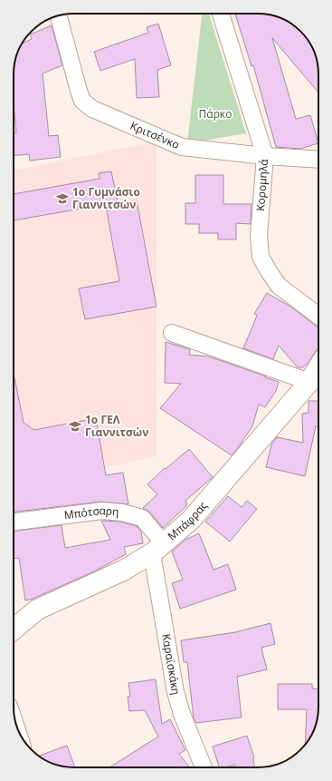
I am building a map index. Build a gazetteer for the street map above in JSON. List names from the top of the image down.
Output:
{
  "streets": {
    "street": [
      "Κριτσένκο",
      "Κορομηλά",
      "Μπότσαρη",
      "Μπάφρας",
      "Καραϊσκάκη"
    ]
  },
  "crossings": [
    ["Κριτσένκο", "Κορομηλά"],
    ["Μπότσαρη", "Μπάφρας"],
    ["Μπότσαρη", "Καραϊσκάκη"],
    ["Μπάφρας", "Καραϊσκάκη"]
  ],
  "parks": ["Πάρκο"],
  "places": {
    "school or university": ["1ο Γυμνάσιο Γιαννιτσών", "1o ΓΕΛ Γιαννιτσών"]
  }
}
